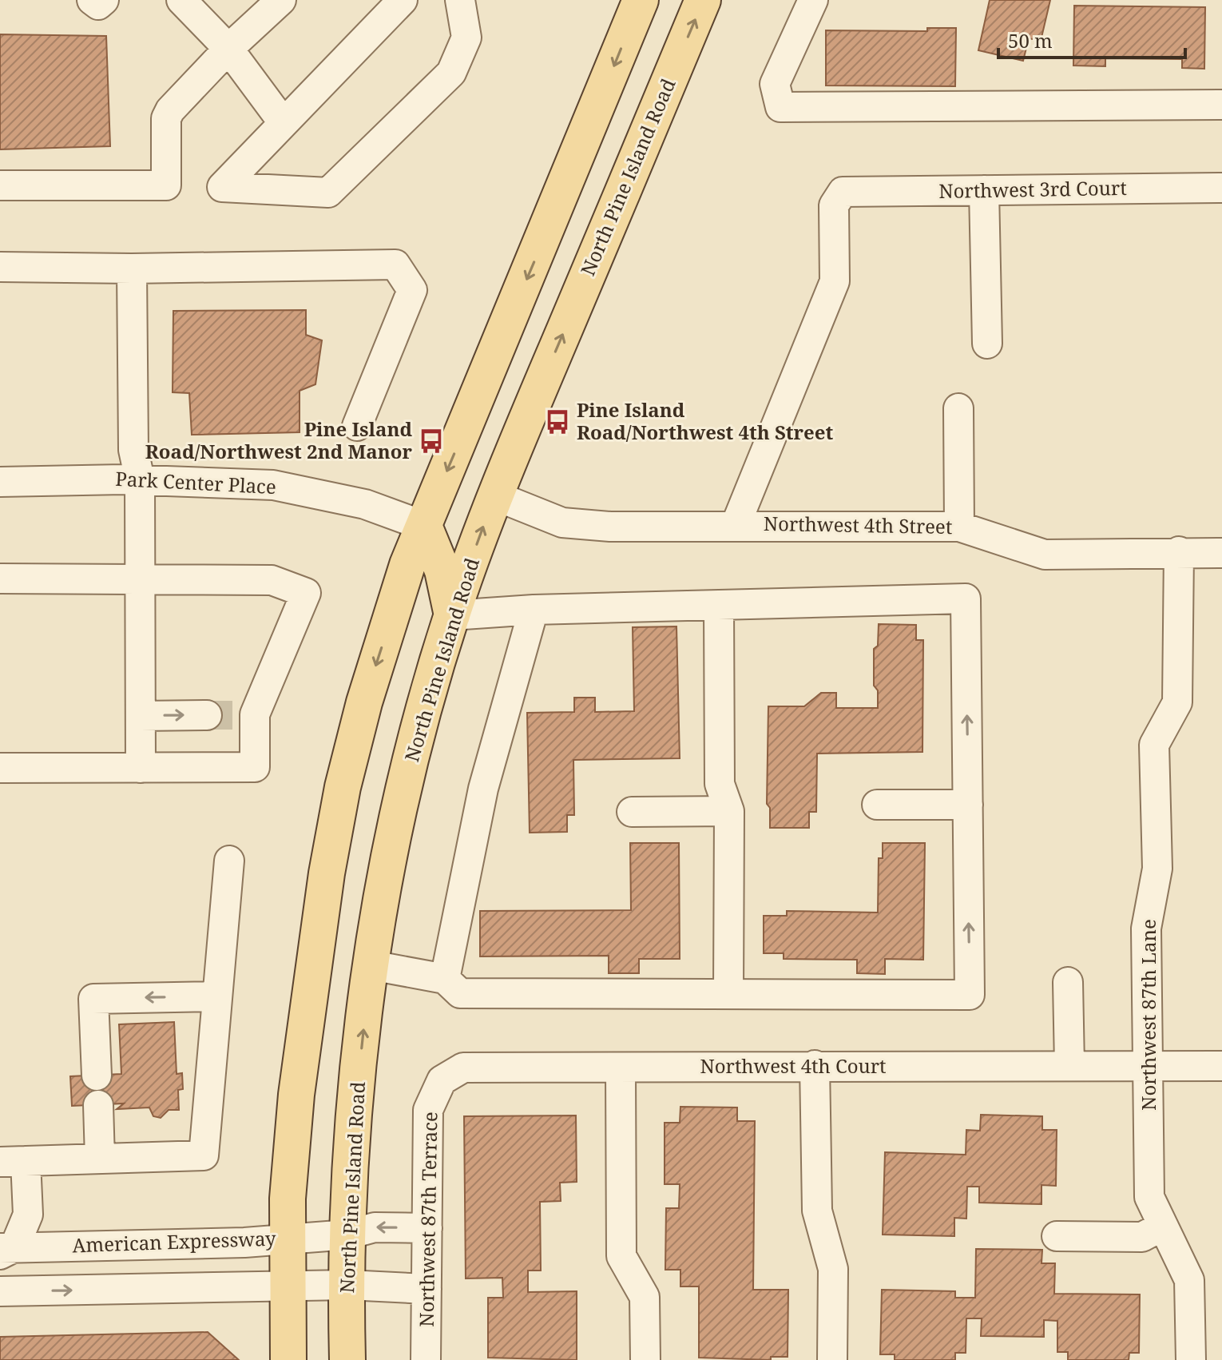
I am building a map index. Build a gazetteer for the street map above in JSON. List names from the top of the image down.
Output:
{
  "streets": {
    "main road": ["North Pine Island Road"],
    "street": [
      "Northwest 3rd Court",
      "Park Center Place",
      "Northwest 4th Street",
      "Northwest 87th Lane",
      "Northwest 4th Court",
      "Northwest 87th Terrace",
      "American Expressway"
    ]
  },
  "crossings": [
    ["North Pine Island Road", "Northwest 4th Street"],
    ["North Pine Island Road", "American Expressway"],
    ["Northwest 3rd Court", "Northwest 4th Street"],
    ["Northwest 4th Street", "Northwest 87th Lane"],
    ["Northwest 87th Lane", "Northwest 4th Court"],
    ["Northwest 4th Court", "Northwest 87th Terrace"],
    ["Northwest 87th Terrace", "American Expressway"]
  ],
  "places": {
    "bus stop": ["Pine Island Road/Northwest 4th Street", "Pine Island Road/Northwest 2nd Manor"]
  },
  "scale_bar": "50 m"
}
